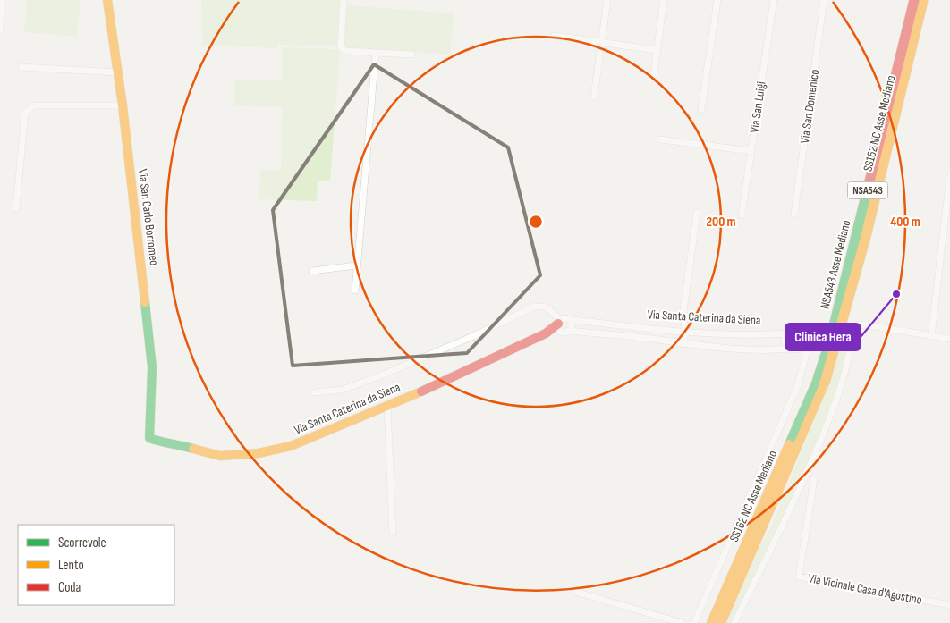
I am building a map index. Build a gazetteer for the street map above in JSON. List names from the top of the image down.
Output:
{
  "streets": {
    "main road": [
      "SS162 NC Asse Mediano",
      "NSA543",
      "Via San Carlo Borromeo",
      "NSA543 Asse Mediano",
      "Via Santa Caterina da Siena"
    ],
    "street": ["Via San Domenico", "Via San Luigi", "Via Vicinale Casa d'Agostino"]
  },
  "crossings": [
    ["SS162 NC Asse Mediano", "NSA543 Asse Mediano"],
    ["Via San Carlo Borromeo", "Via Santa Caterina da Siena"]
  ],
  "places": ["Clinica Hera"],
  "legend": ["Scorrevole", "Lento", "Coda"],
  "rings": ["200 m", "400 m"]
}
